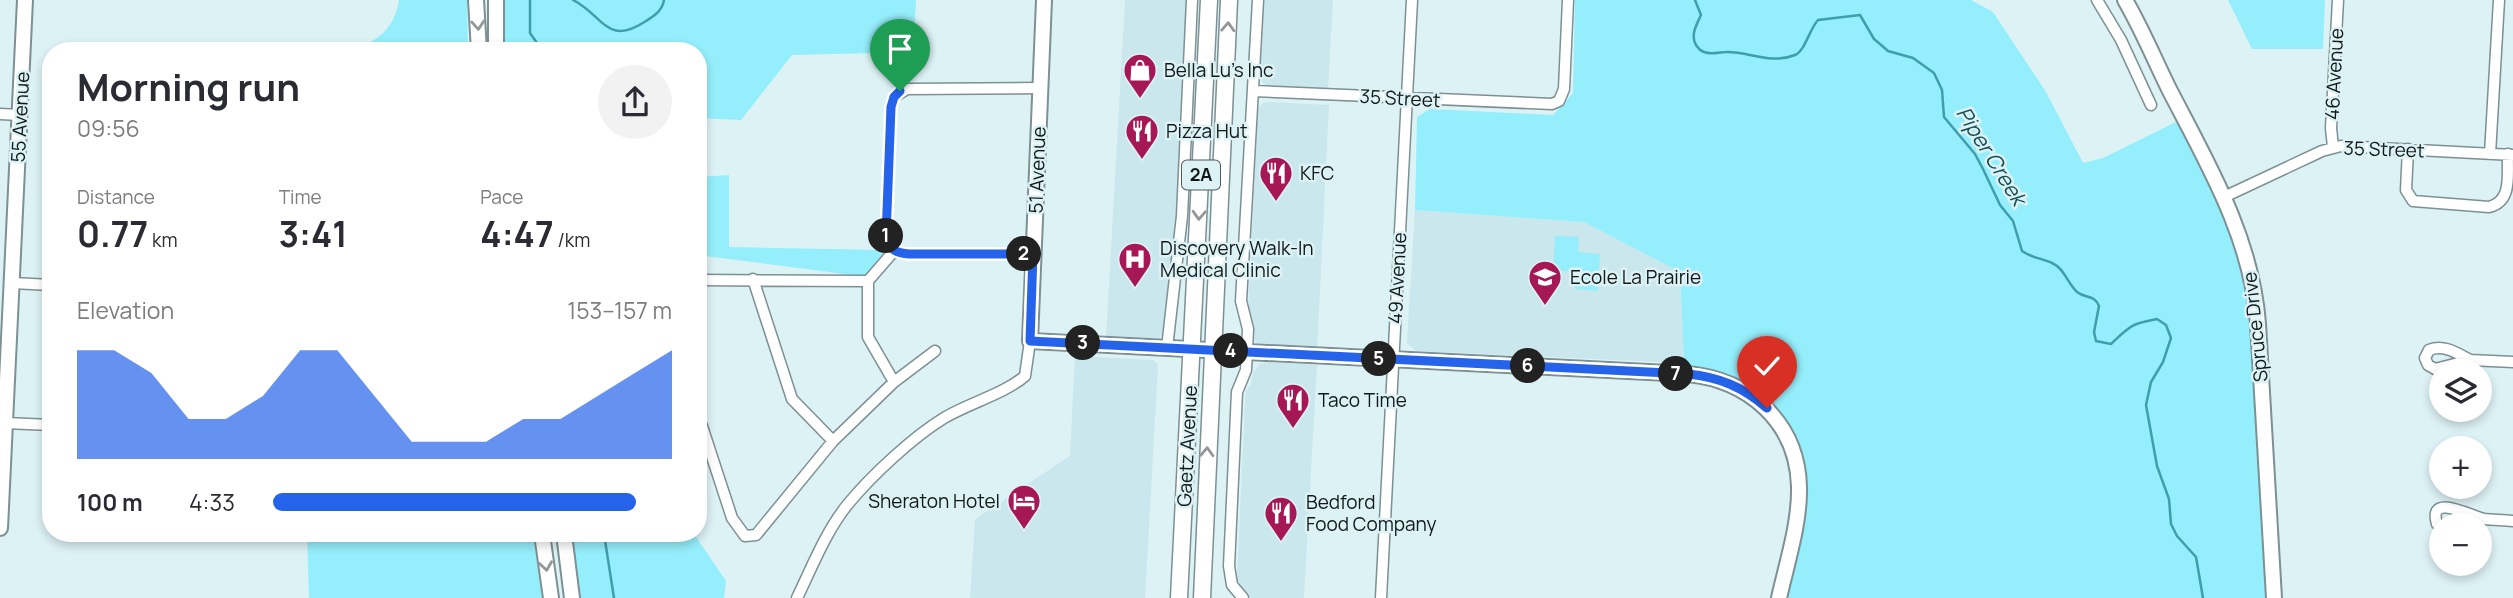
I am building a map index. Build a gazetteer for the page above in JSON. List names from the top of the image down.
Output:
{
  "streets": {
    "main road": ["2A", "Gaetz Avenue"],
    "street": [
      "46 Avenue",
      "35 Street",
      "55 Avenue",
      "51 Avenue",
      "49 Avenue",
      "Spruce Drive"
    ]
  },
  "crossings": [
    ["46 Avenue", "35 Street"],
    ["35 Street", "49 Avenue"],
    ["35 Street", "Spruce Drive"]
  ],
  "water": ["Piper Creek"],
  "places": {
    "shop": ["Bella Lu's Inc"],
    "restaurant": [
      "Pizza Hut",
      "KFC",
      "Taco Time",
      "Bedford Food Company"
    ],
    "hospital": ["Discovery Walk-In Medical Clinic"],
    "school or university": ["Ecole La Prairie"],
    "hotel": ["Sheraton Hotel"]
  },
  "page": {
    "heading": ["Morning run", "09:56"],
    "stats": [
      ["Distance", "0.77 km"],
      ["Time", "3:41"],
      ["Pace", "4:47 /km"]
    ],
    "pins": [
      "1",
      "2",
      "3",
      "4",
      "5",
      "6",
      "7"
    ],
    "chart": ["Elevation", "153–157 m"],
    "map_buttons": ["+", "−"],
    "list": [
      {
        "name": "100 m",
        "note": "4:33"
      }
    ]
  }
}
